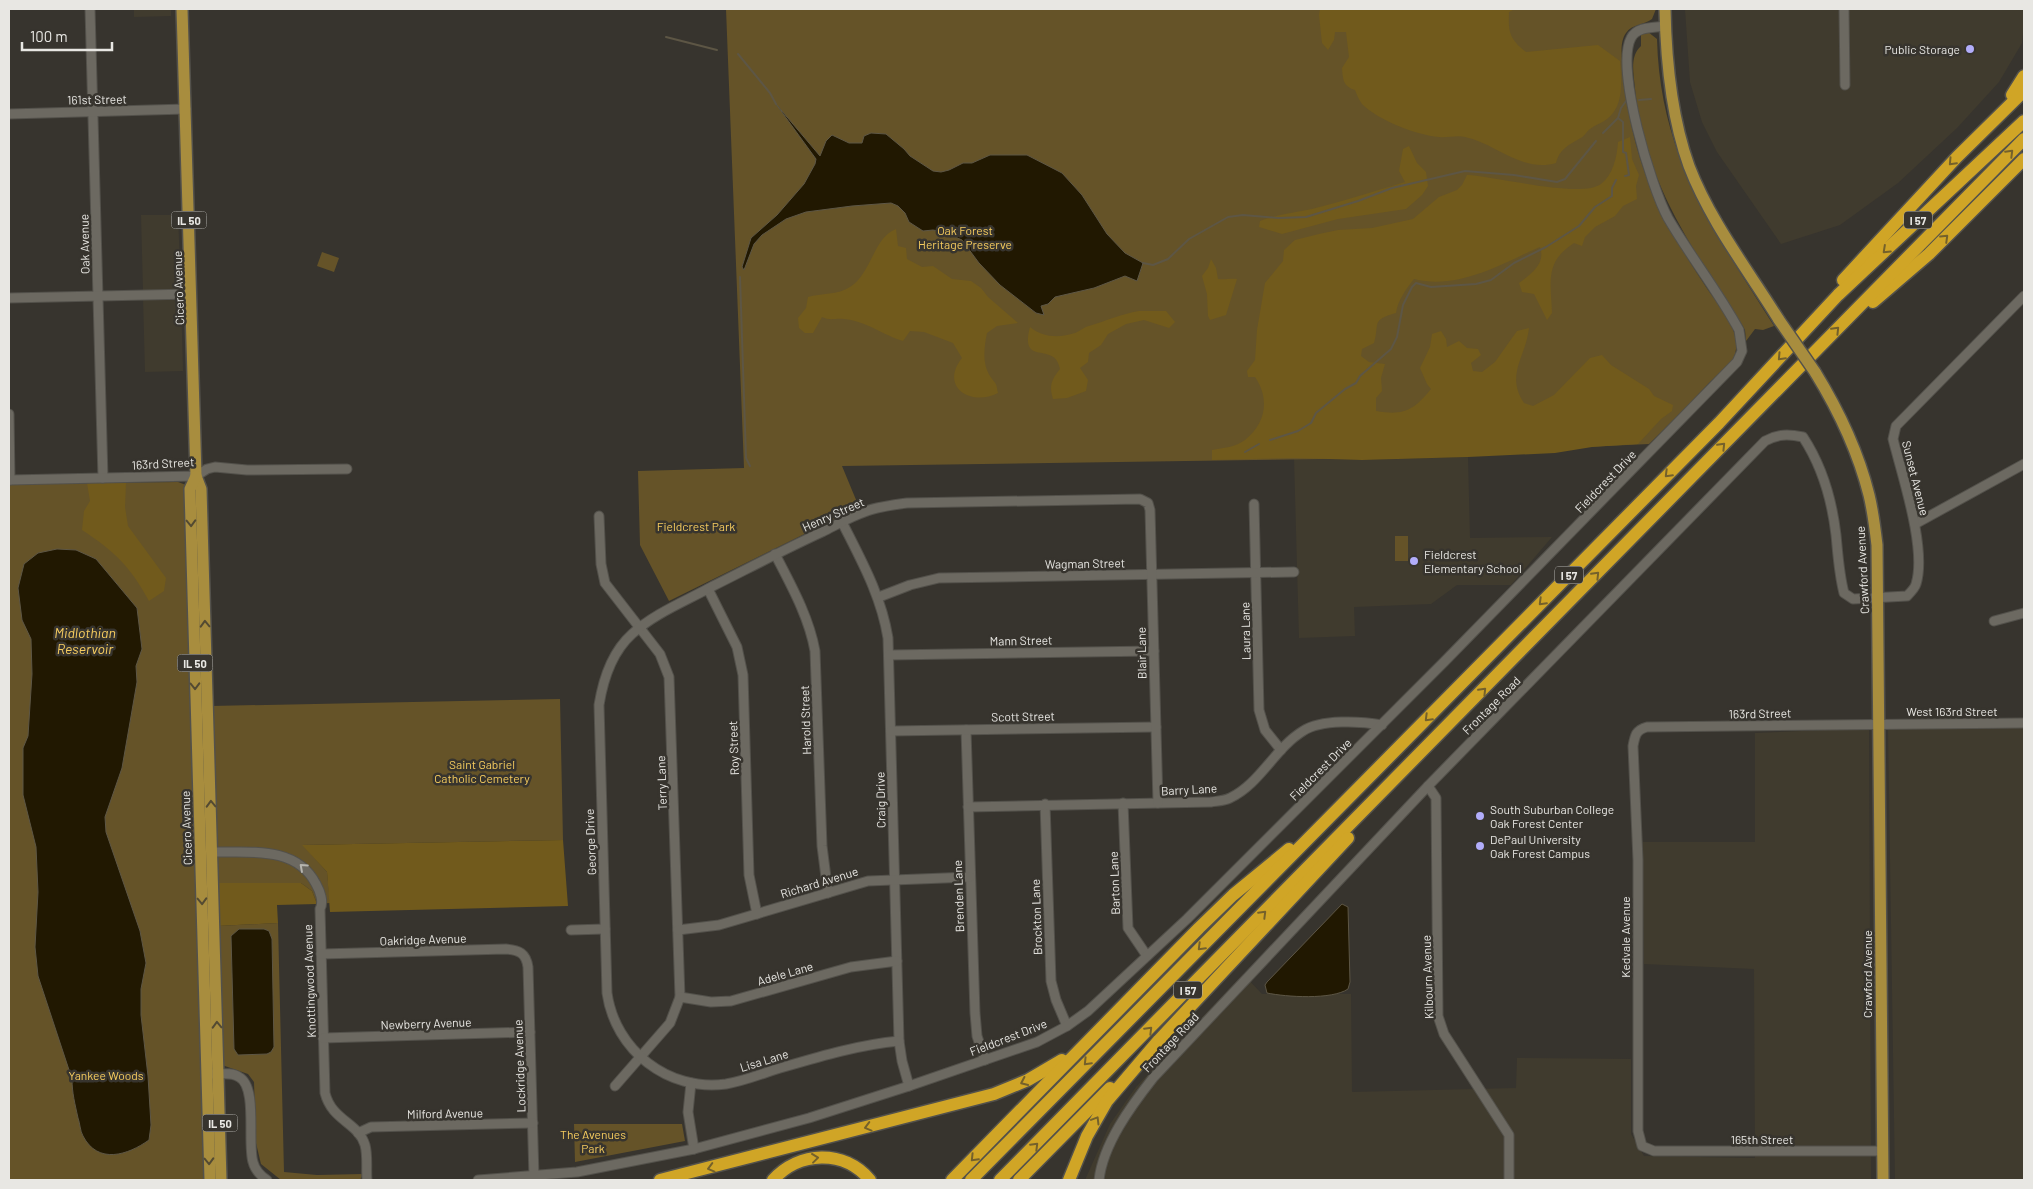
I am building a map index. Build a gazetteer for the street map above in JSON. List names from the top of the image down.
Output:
{
  "streets": {
    "highway": ["I 57"],
    "main road": ["IL 50", "Cicero Avenue", "Crawford Avenue"],
    "street": [
      "161st Street",
      "Oak Avenue",
      "163rd Street",
      "Sunset Avenue",
      "Fieldcrest Drive",
      "Henry Street",
      "Wagman Street",
      "Laura Lane",
      "Mann Street",
      "Blair Lane",
      "Frontage Road",
      "West 163rd Street",
      "Scott Street",
      "Harold Street",
      "Roy Street",
      "Terry Lane",
      "Barry Lane",
      "Craig Drive",
      "George Drive",
      "Richard Avenue",
      "Barton Lane",
      "Brenden Lane",
      "Brockton Lane",
      "Kedvale Avenue",
      "Oakridge Avenue",
      "Adele Lane",
      "Kilbourn Avenue",
      "Knottingwood Avenue",
      "Newberry Avenue",
      "Lisa Lane",
      "Lockridge Avenue",
      "Milford Avenue",
      "165th Street"
    ]
  },
  "crossings": [
    ["161st Street", "Oak Avenue"],
    ["161st Street", "Cicero Avenue"],
    ["Oak Avenue", "163rd Street"],
    ["Cicero Avenue", "163rd Street"],
    ["Cicero Avenue", "Knottingwood Avenue"],
    ["163rd Street", "Crawford Avenue"],
    ["163rd Street", "West 163rd Street"],
    ["163rd Street", "Kedvale Avenue"],
    ["Sunset Avenue", "Crawford Avenue"],
    ["Sunset Avenue", "Frontage Road"],
    ["Fieldcrest Drive", "Crawford Avenue"],
    ["Fieldcrest Drive", "Barry Lane"],
    ["Fieldcrest Drive", "Craig Drive"],
    ["Fieldcrest Drive", "Barton Lane"],
    ["Fieldcrest Drive", "Brenden Lane"],
    ["Fieldcrest Drive", "Brockton Lane"],
    ["Fieldcrest Drive", "Lockridge Avenue"],
    ["Henry Street", "Blair Lane"],
    ["Henry Street", "Harold Street"],
    ["Henry Street", "Roy Street"],
    ["Henry Street", "Terry Lane"],
    ["Henry Street", "Craig Drive"],
    ["Henry Street", "George Drive"],
    ["Wagman Street", "Laura Lane"],
    ["Wagman Street", "Blair Lane"],
    ["Wagman Street", "Craig Drive"],
    ["Crawford Avenue", "Frontage Road"],
    ["Crawford Avenue", "West 163rd Street"],
    ["Crawford Avenue", "165th Street"],
    ["Laura Lane", "Barry Lane"],
    ["Mann Street", "Blair Lane"],
    ["Mann Street", "Craig Drive"],
    ["Blair Lane", "Scott Street"],
    ["Blair Lane", "Barry Lane"],
    ["Frontage Road", "Kilbourn Avenue"],
    ["Scott Street", "Craig Drive"],
    ["Scott Street", "Brenden Lane"],
    ["Harold Street", "Richard Avenue"],
    ["Roy Street", "Richard Avenue"],
    ["Terry Lane", "George Drive"],
    ["Terry Lane", "Richard Avenue"],
    ["Terry Lane", "Adele Lane"],
    ["Terry Lane", "Lisa Lane"],
    ["Barry Lane", "Barton Lane"],
    ["Barry Lane", "Brenden Lane"],
    ["Barry Lane", "Brockton Lane"],
    ["Craig Drive", "Richard Avenue"],
    ["Craig Drive", "Adele Lane"],
    ["Craig Drive", "Lisa Lane"],
    ["George Drive", "Lisa Lane"],
    ["Richard Avenue", "Brenden Lane"],
    ["Kedvale Avenue", "165th Street"],
    ["Oakridge Avenue", "Knottingwood Avenue"],
    ["Oakridge Avenue", "Lockridge Avenue"],
    ["Knottingwood Avenue", "Newberry Avenue"],
    ["Knottingwood Avenue", "Milford Avenue"],
    ["Newberry Avenue", "Lockridge Avenue"],
    ["Lockridge Avenue", "Milford Avenue"]
  ],
  "water": ["Midlothian Reservoir"],
  "parks": [
    "Oak Forest Heritage Preserve",
    "Fieldcrest Park",
    "Saint Gabriel Catholic Cemetery",
    "Yankee Woods",
    "The Avenues Park"
  ],
  "places": [
    "Public Storage",
    "Fieldcrest Elementary School",
    "South Suburban College Oak Forest Center",
    "DePaul University Oak Forest Campus"
  ],
  "scale_bar": "100 m"
}
